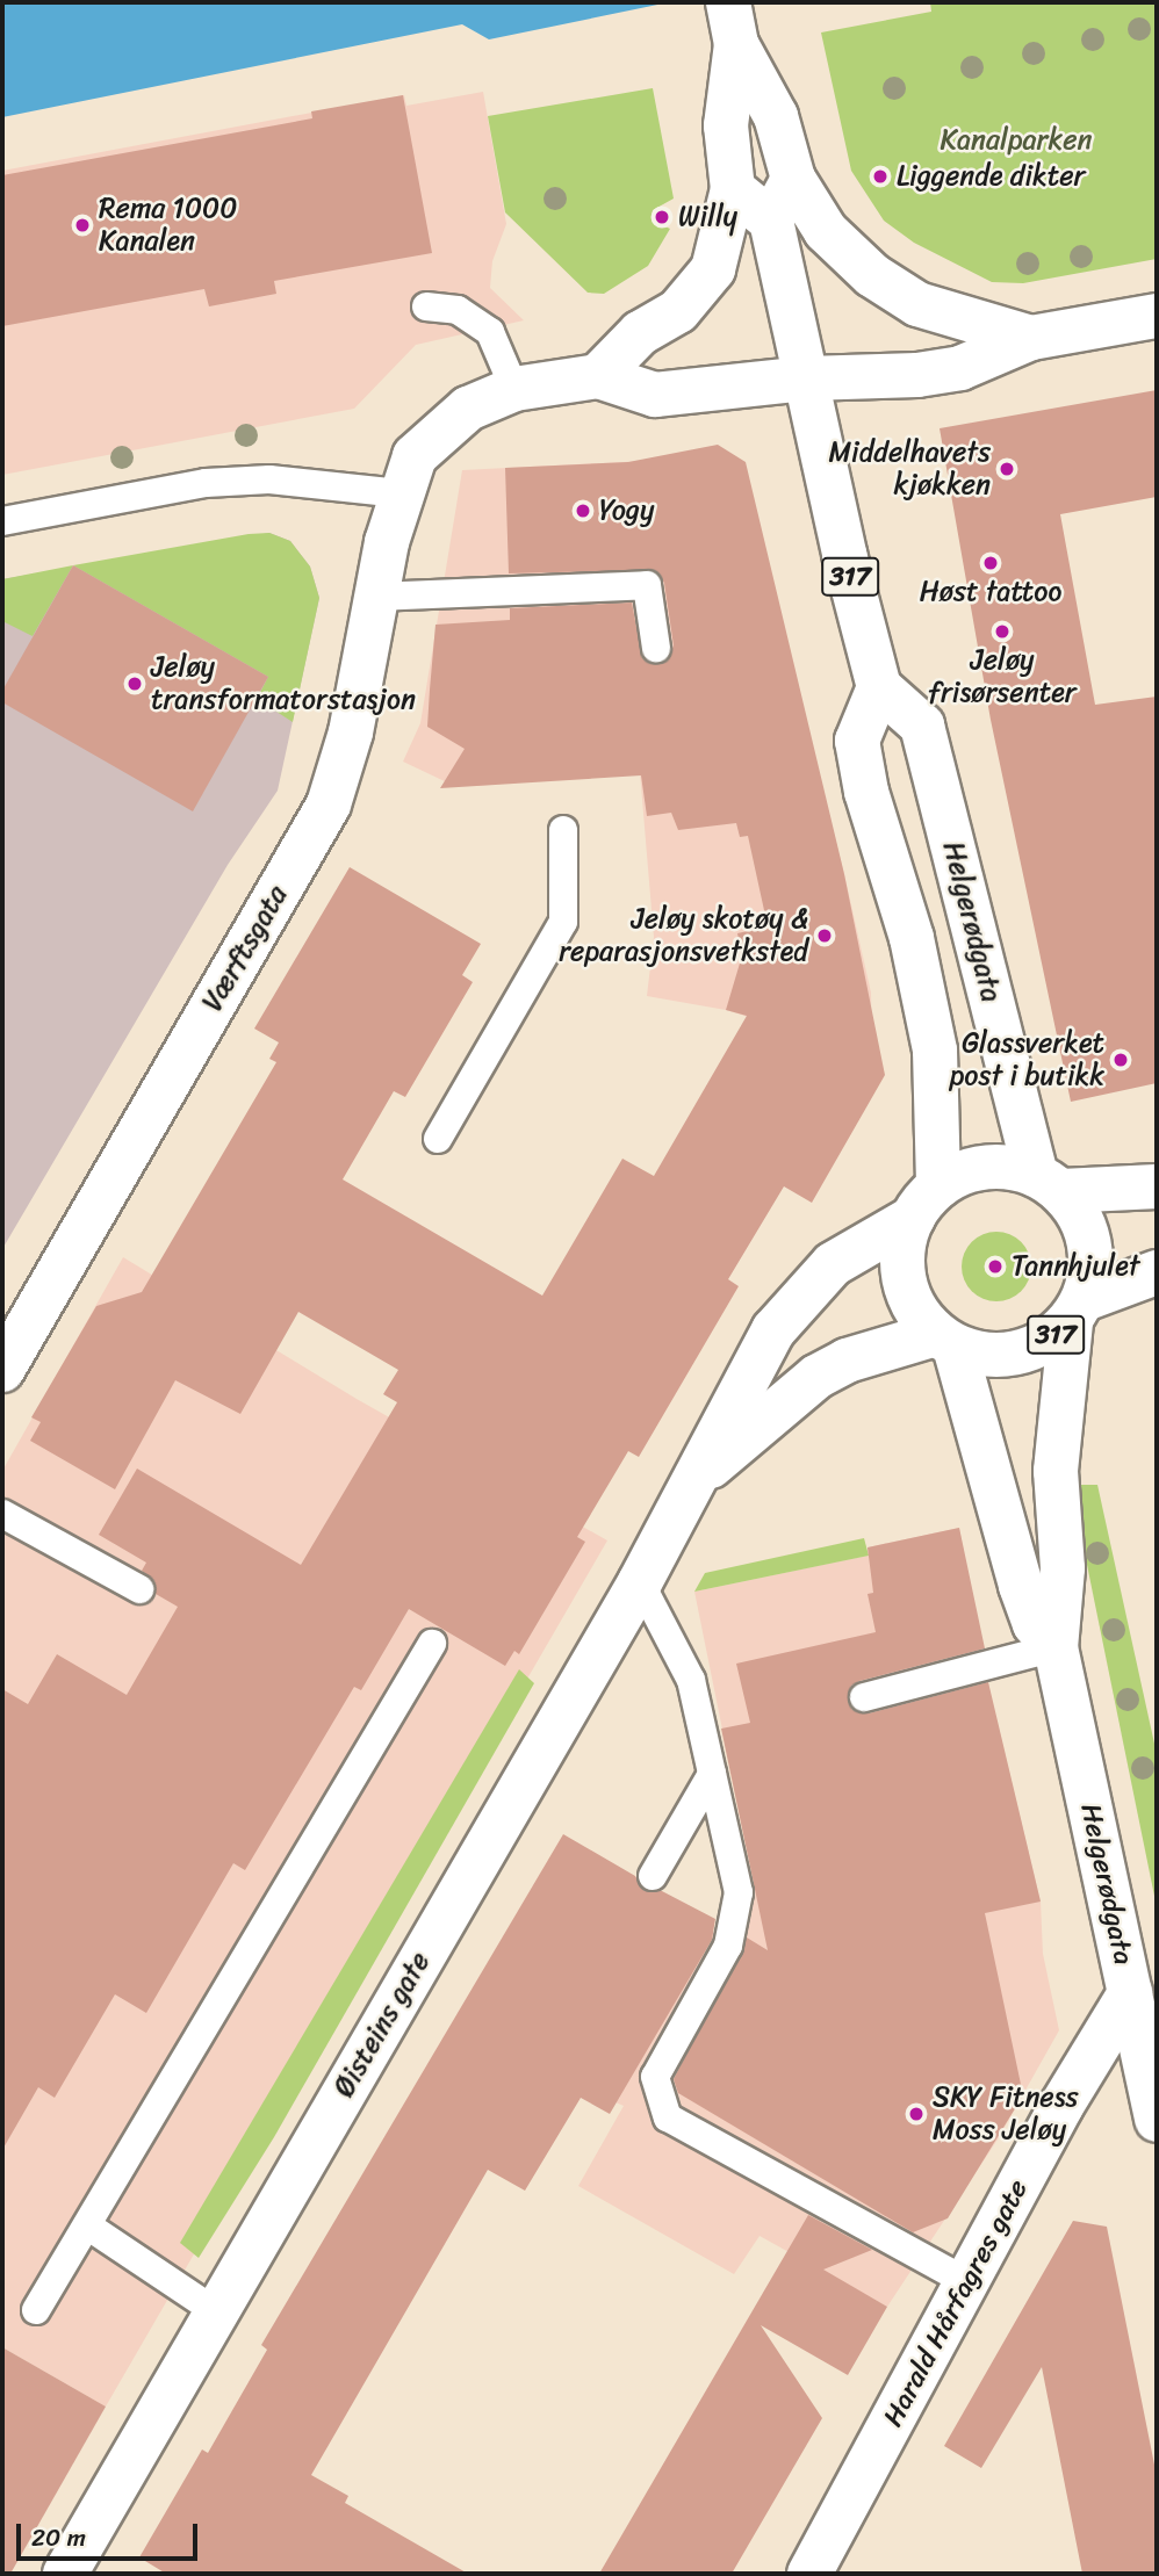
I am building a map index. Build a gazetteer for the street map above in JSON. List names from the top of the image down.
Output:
{
  "streets": {
    "street": [
      "317",
      "Helgerødgata",
      "Værftsgata",
      "Øisteins gate",
      "Harald Hårfagres gate"
    ]
  },
  "crossings": [
    ["317", "Helgerødgata"],
    ["317", "Værftsgata"],
    ["317", "Øisteins gate"],
    ["Helgerødgata", "Øisteins gate"],
    ["Helgerødgata", "Harald Hårfagres gate"]
  ],
  "parks": ["Kanalparken"],
  "places": [
    "Liggende dikter",
    "Willy",
    "Rema 1000 Kanalen",
    "Middelhavets kjøkken",
    "Yogy",
    "Høst tattoo",
    "Jeløy frisørsenter",
    "Jeløy transformatorstasjon",
    "Jeløy skotøy & reparasjonsvetksted",
    "Glassverket post i butikk",
    "Tannhjulet",
    "SKY Fitness Moss Jeløy"
  ],
  "scale_bar": "20 m"
}
